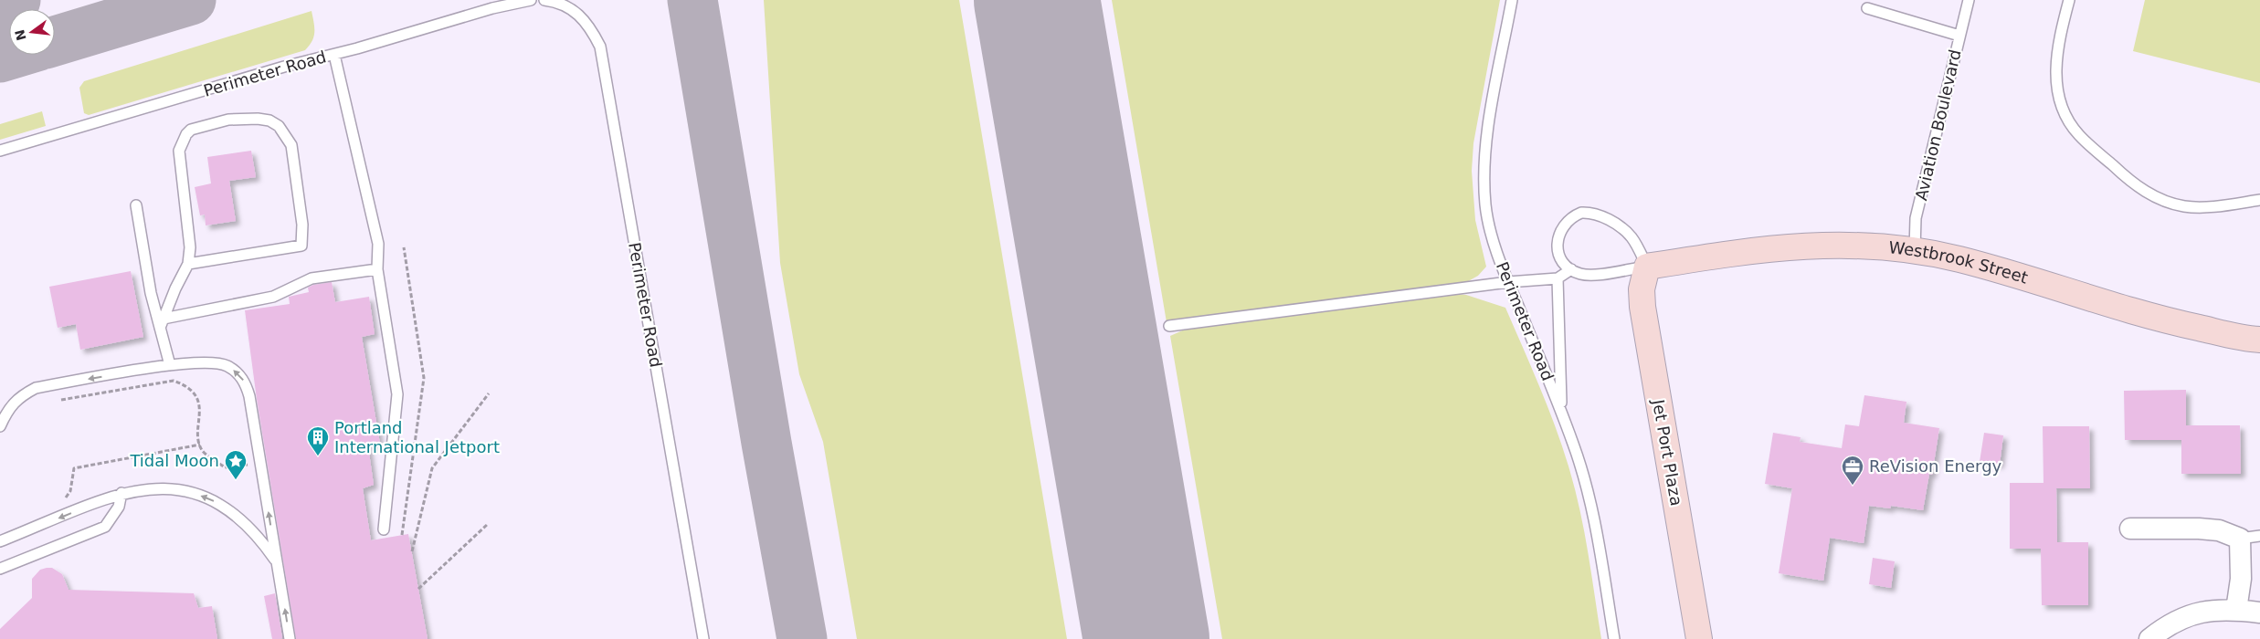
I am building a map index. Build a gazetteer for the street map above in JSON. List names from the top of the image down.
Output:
{
  "streets": {
    "street": ["Westbrook Street", "Jet Port Plaza"],
    "lane": ["Perimeter Road", "Aviation Boulevard"]
  },
  "crossings": [
    ["Aviation Boulevard", "Westbrook Street"],
    ["Westbrook Street", "Jet Port Plaza"]
  ],
  "places": {
    "building": ["Portland International Jetport"],
    "place": ["Tidal Moon"],
    "office": ["ReVision Energy"]
  },
  "north": "left"
}
